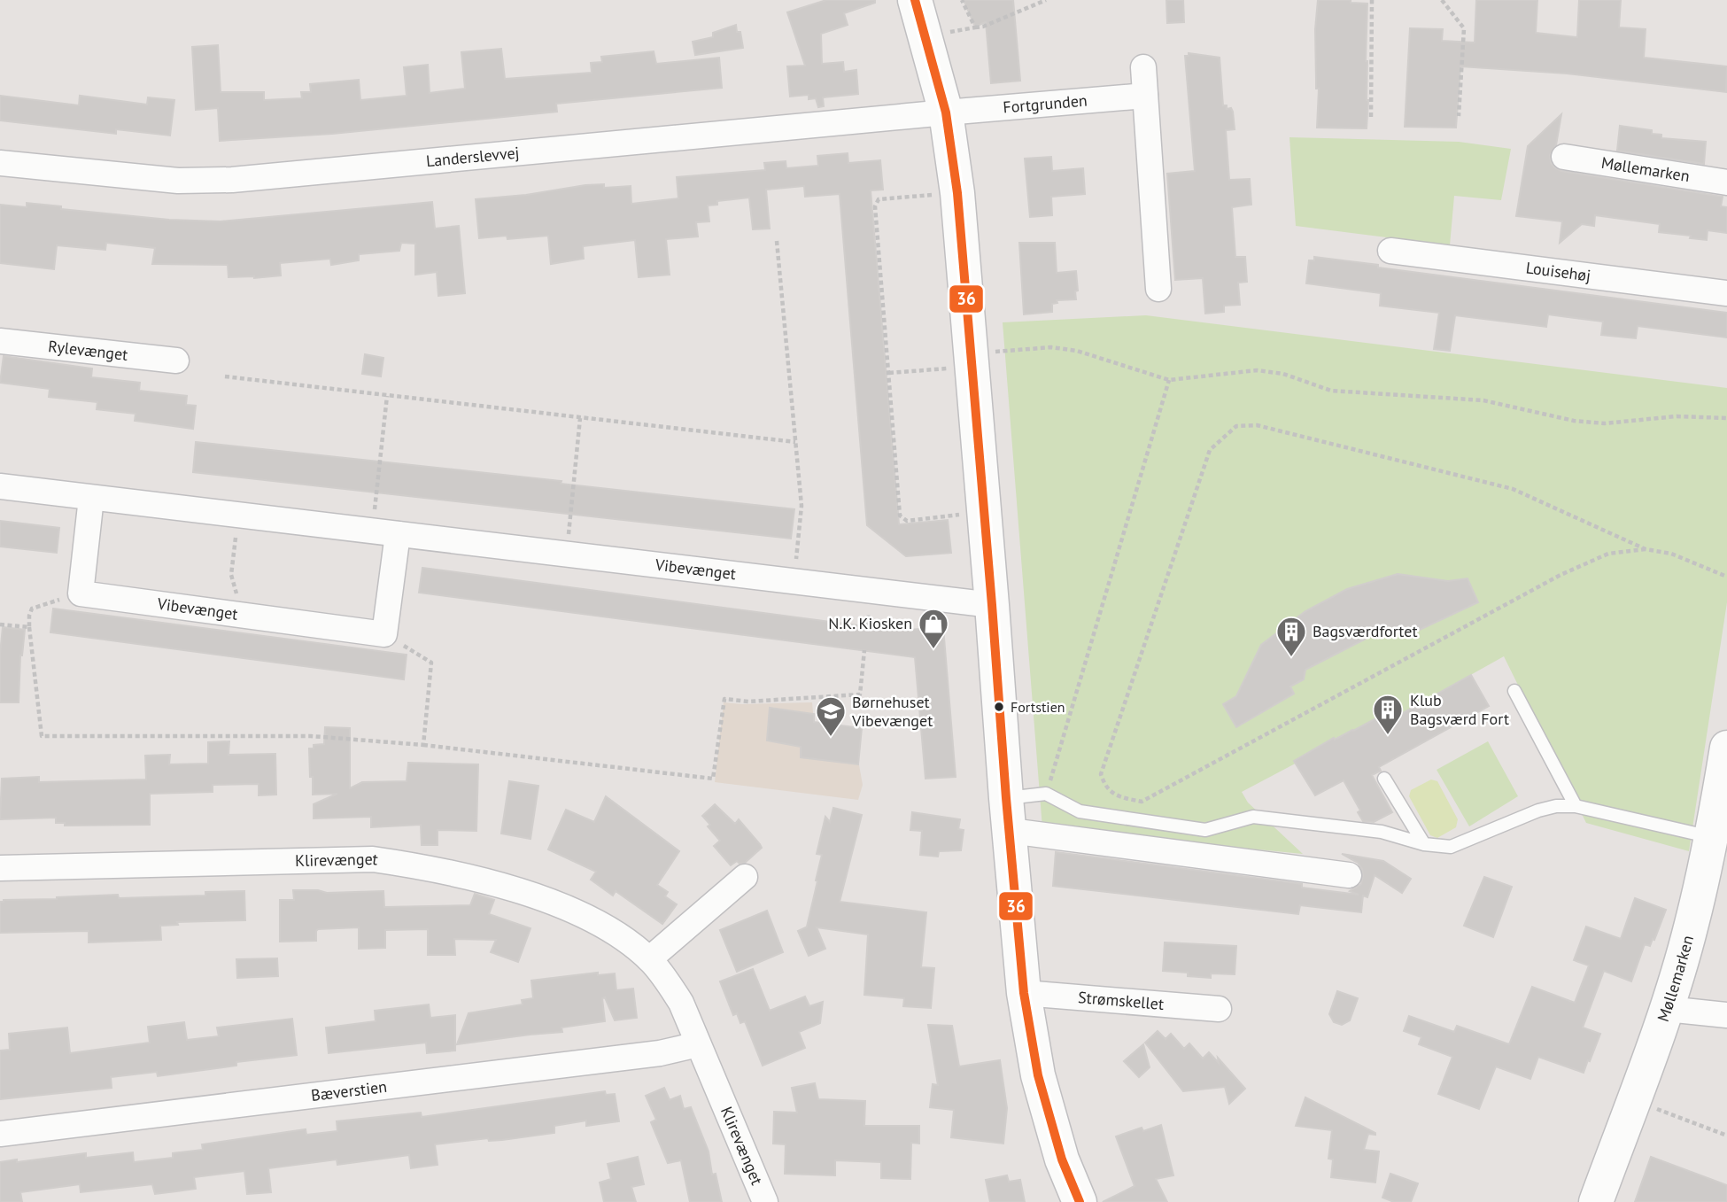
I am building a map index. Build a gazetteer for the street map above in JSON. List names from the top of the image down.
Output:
{
  "streets": {
    "street": [
      "Fortgrunden",
      "Landerslevvej",
      "Møllemarken",
      "Louisehøj",
      "Rylevænget",
      "Vibevænget",
      "Klirevænget",
      "Strømskellet",
      "Bæverstien"
    ]
  },
  "crossings": [
    ["Fortgrunden", "Landerslevvej"],
    ["Klirevænget", "Bæverstien"]
  ],
  "places": {
    "shop": ["N.K. Kiosken"],
    "building": ["Bagsværdfortet", "Klub Bagsværd Fort"],
    "other": ["Fortstien"],
    "school or university": ["Børnehuset Vibevænget"]
  },
  "lines": ["transit line 36"]
}
